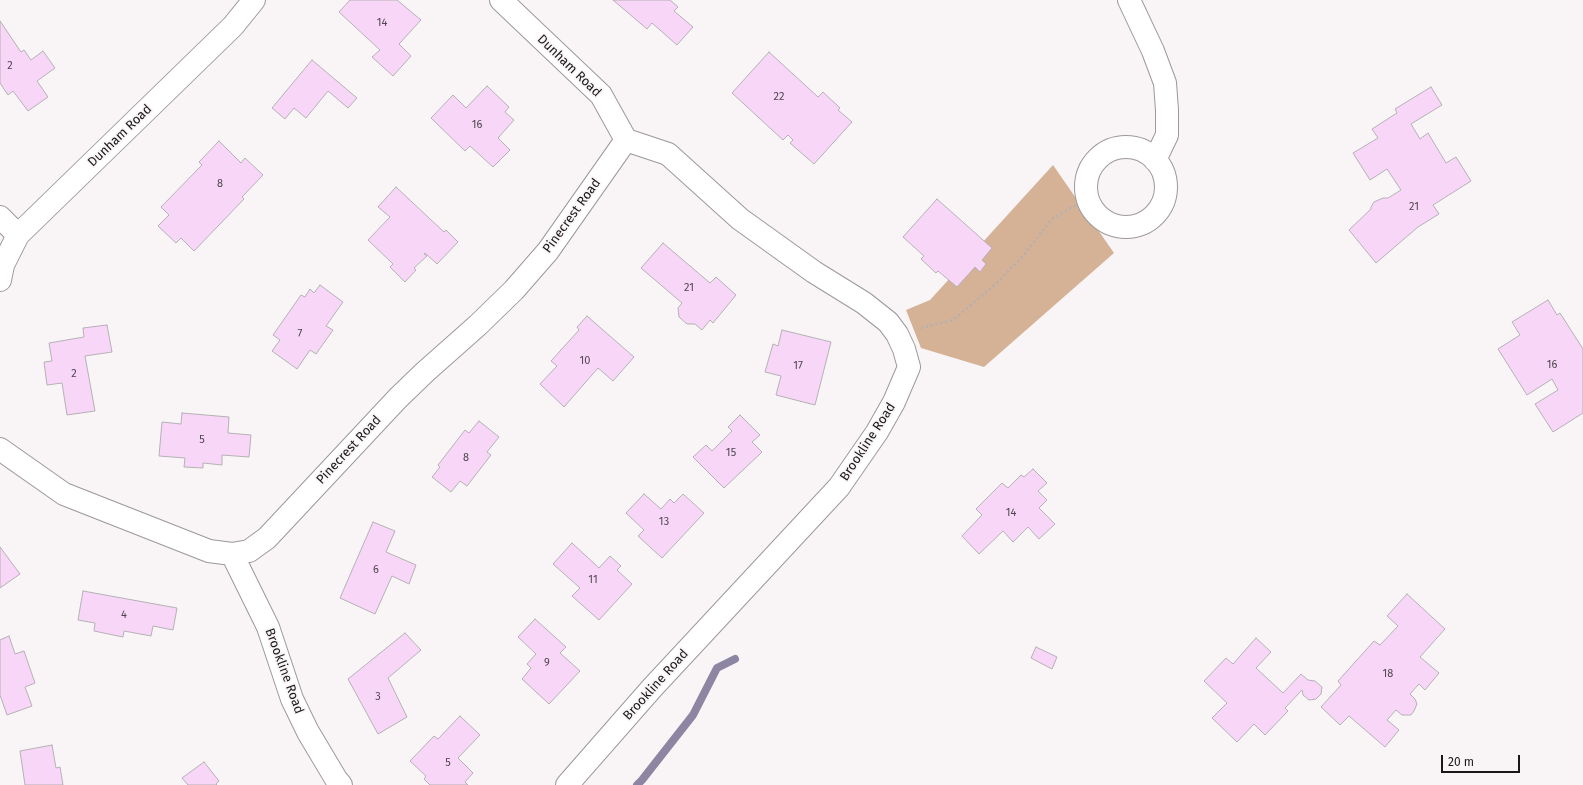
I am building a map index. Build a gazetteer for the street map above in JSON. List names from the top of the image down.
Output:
{
  "streets": {
    "street": ["Dunham Road", "Pinecrest Road", "Brookline Road"]
  },
  "crossings": [
    ["Dunham Road", "Pinecrest Road"],
    ["Dunham Road", "Brookline Road"],
    ["Pinecrest Road", "Brookline Road"]
  ],
  "house_numbers": [
    "14",
    "2",
    "22",
    "16",
    "8",
    "21",
    "21",
    "7",
    "10",
    "16",
    "17",
    "2",
    "5",
    "15",
    "8",
    "14",
    "13",
    "6",
    "11",
    "4",
    "9",
    "18",
    "3",
    "5"
  ],
  "scale_bar": "20 m"
}
